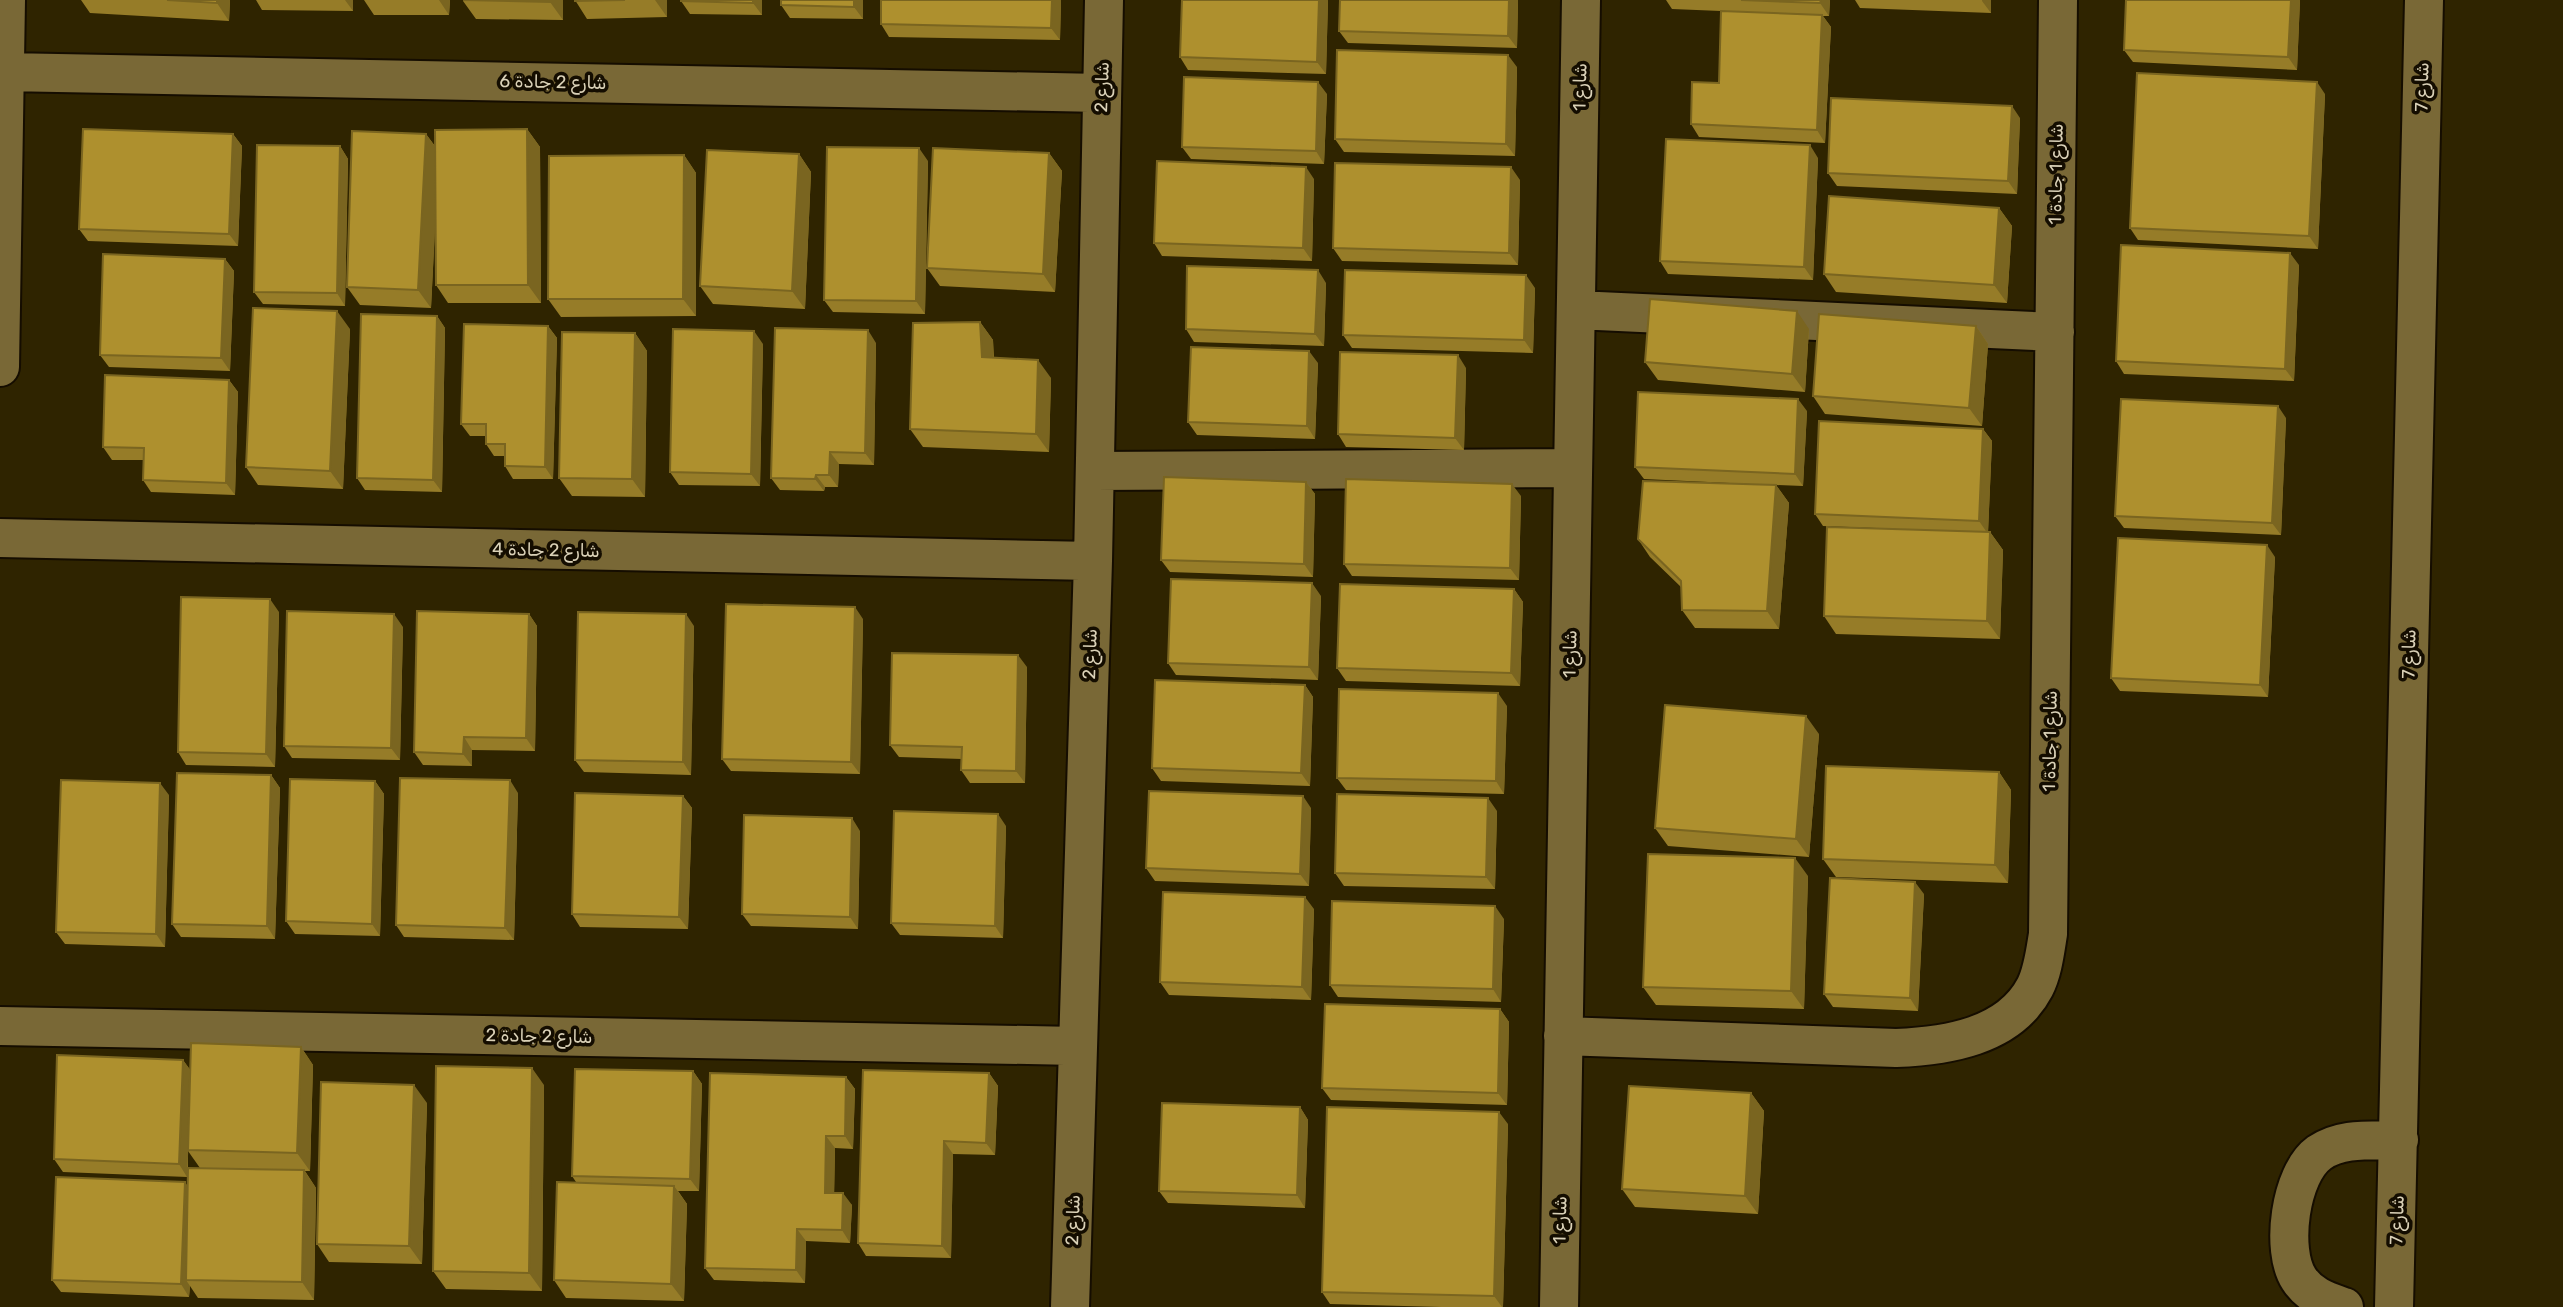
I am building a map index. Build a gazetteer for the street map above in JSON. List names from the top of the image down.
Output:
{
  "streets": {
    "street": [
      "شارع 2 جادة 6",
      "شارع 2",
      "شارع 1",
      "شارع 7",
      "شارع 1 جادة 1",
      "شارع 2 جادة 4",
      "شارع 2 جادة 2"
    ]
  },
  "crossings": [
    ["شارع 2 جادة 6", "شارع 2"],
    ["شارع 2", "شارع 2 جادة 4"],
    ["شارع 2", "شارع 2 جادة 2"],
    ["شارع 1", "شارع 1 جادة 1"]
  ]
}
